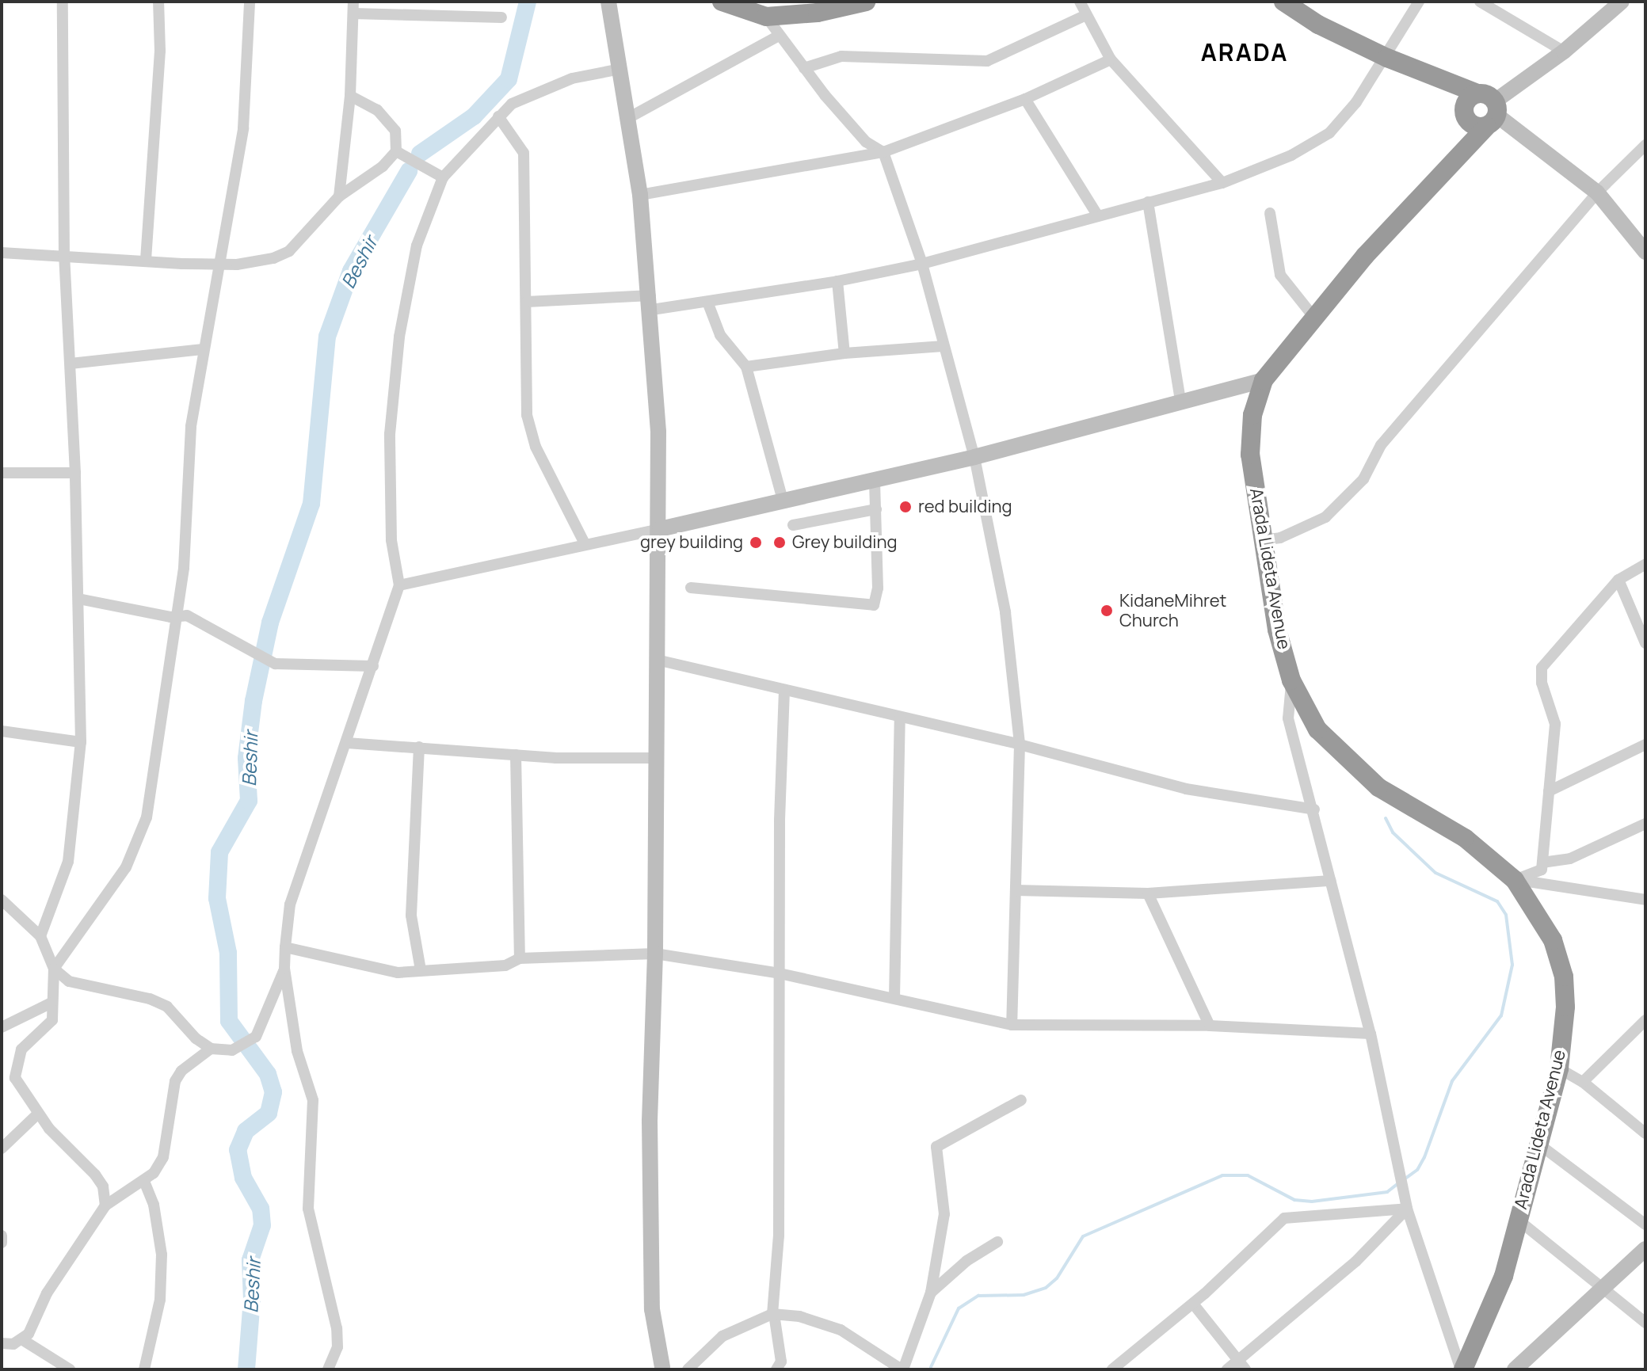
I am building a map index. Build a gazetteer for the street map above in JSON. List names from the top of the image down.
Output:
{
  "streets": {
    "highway": ["Arada Lideta Avenue"]
  },
  "districts": ["ARADA"],
  "water": ["Beshir"],
  "places": [
    "red building",
    "grey building",
    "Grey building",
    "KidaneMihret Church"
  ]
}
